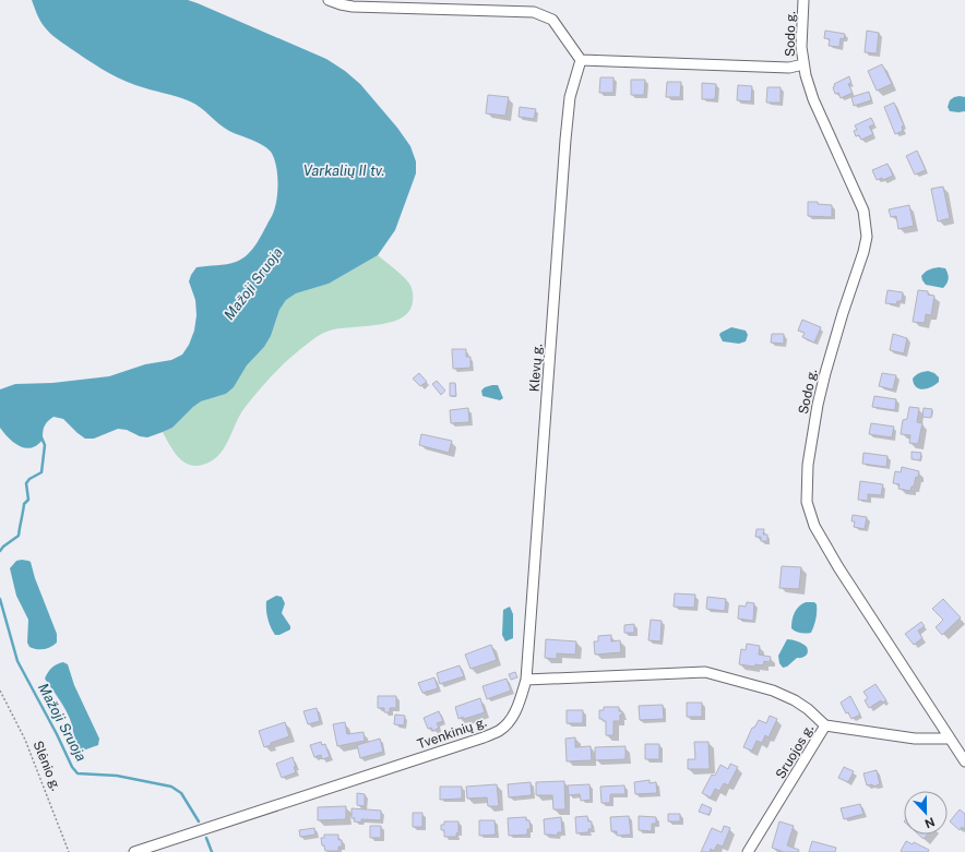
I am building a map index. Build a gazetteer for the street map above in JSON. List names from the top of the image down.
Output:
{
  "streets": {
    "street": [
      "Sodo g.",
      "Klevų g.",
      "Tvenkinių g.",
      "Sruojos g."
    ],
    "path": ["Slėnio g."]
  },
  "crossings": [
    ["Sodo g.", "Sruojos g."],
    ["Klevų g.", "Tvenkinių g."]
  ],
  "water": ["Varkalių II tv.", "Mažoji Sruoja"],
  "north": "bottom"
}
